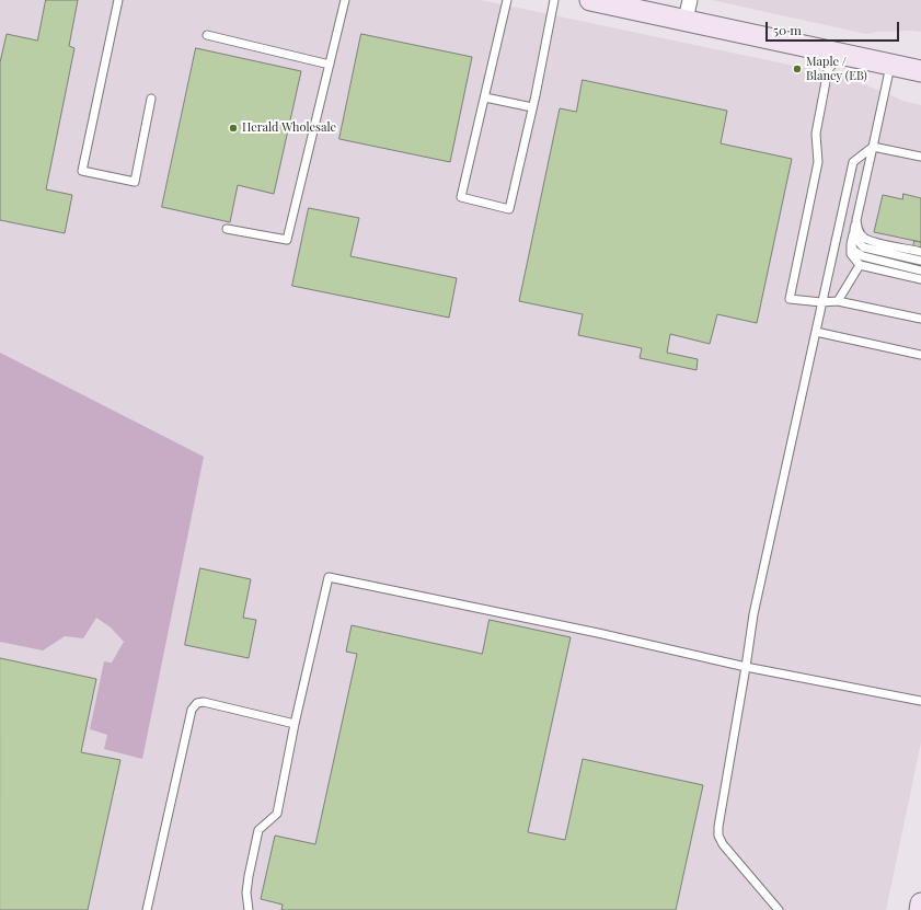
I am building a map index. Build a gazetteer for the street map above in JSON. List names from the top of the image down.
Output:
{
  "places": ["Maple / Blaney (EB)", "Herald Wholesale"],
  "scale_bar": "50 m"
}
